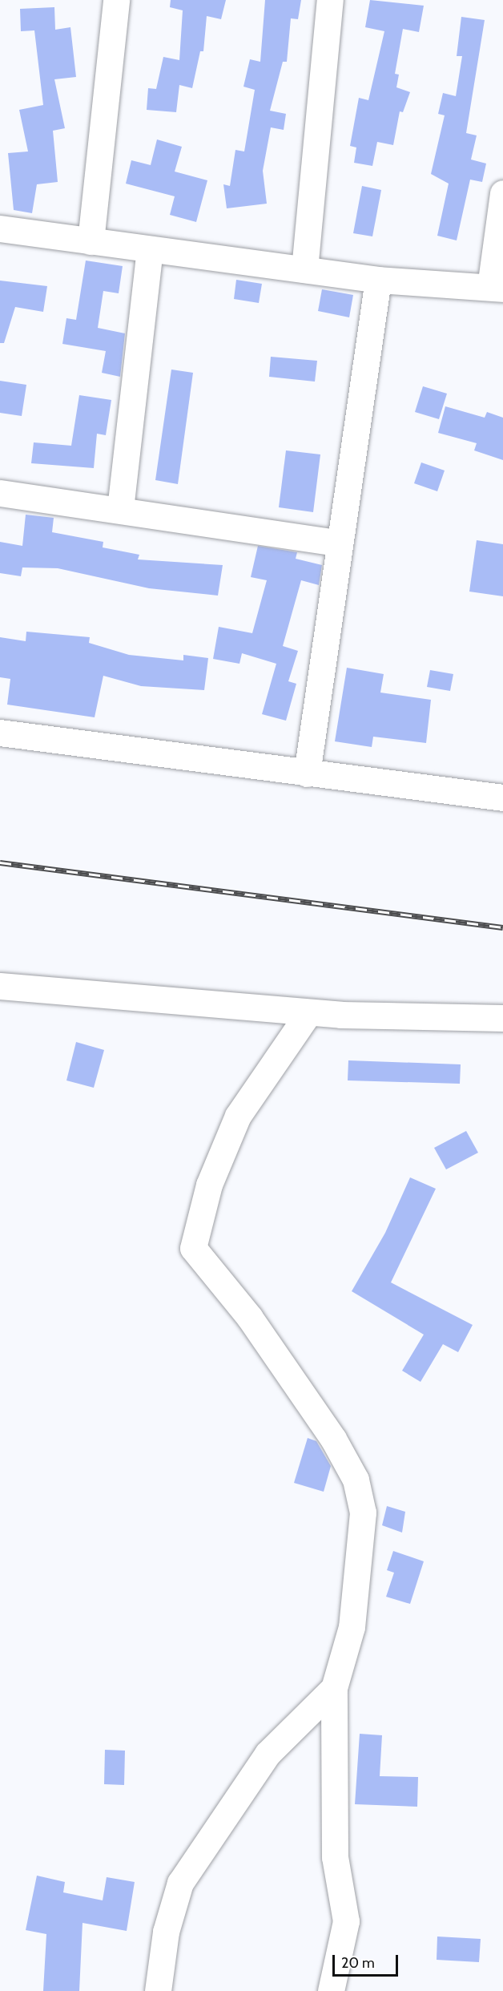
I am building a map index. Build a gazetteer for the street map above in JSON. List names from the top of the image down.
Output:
{
  "scale_bar": "20 m"
}
